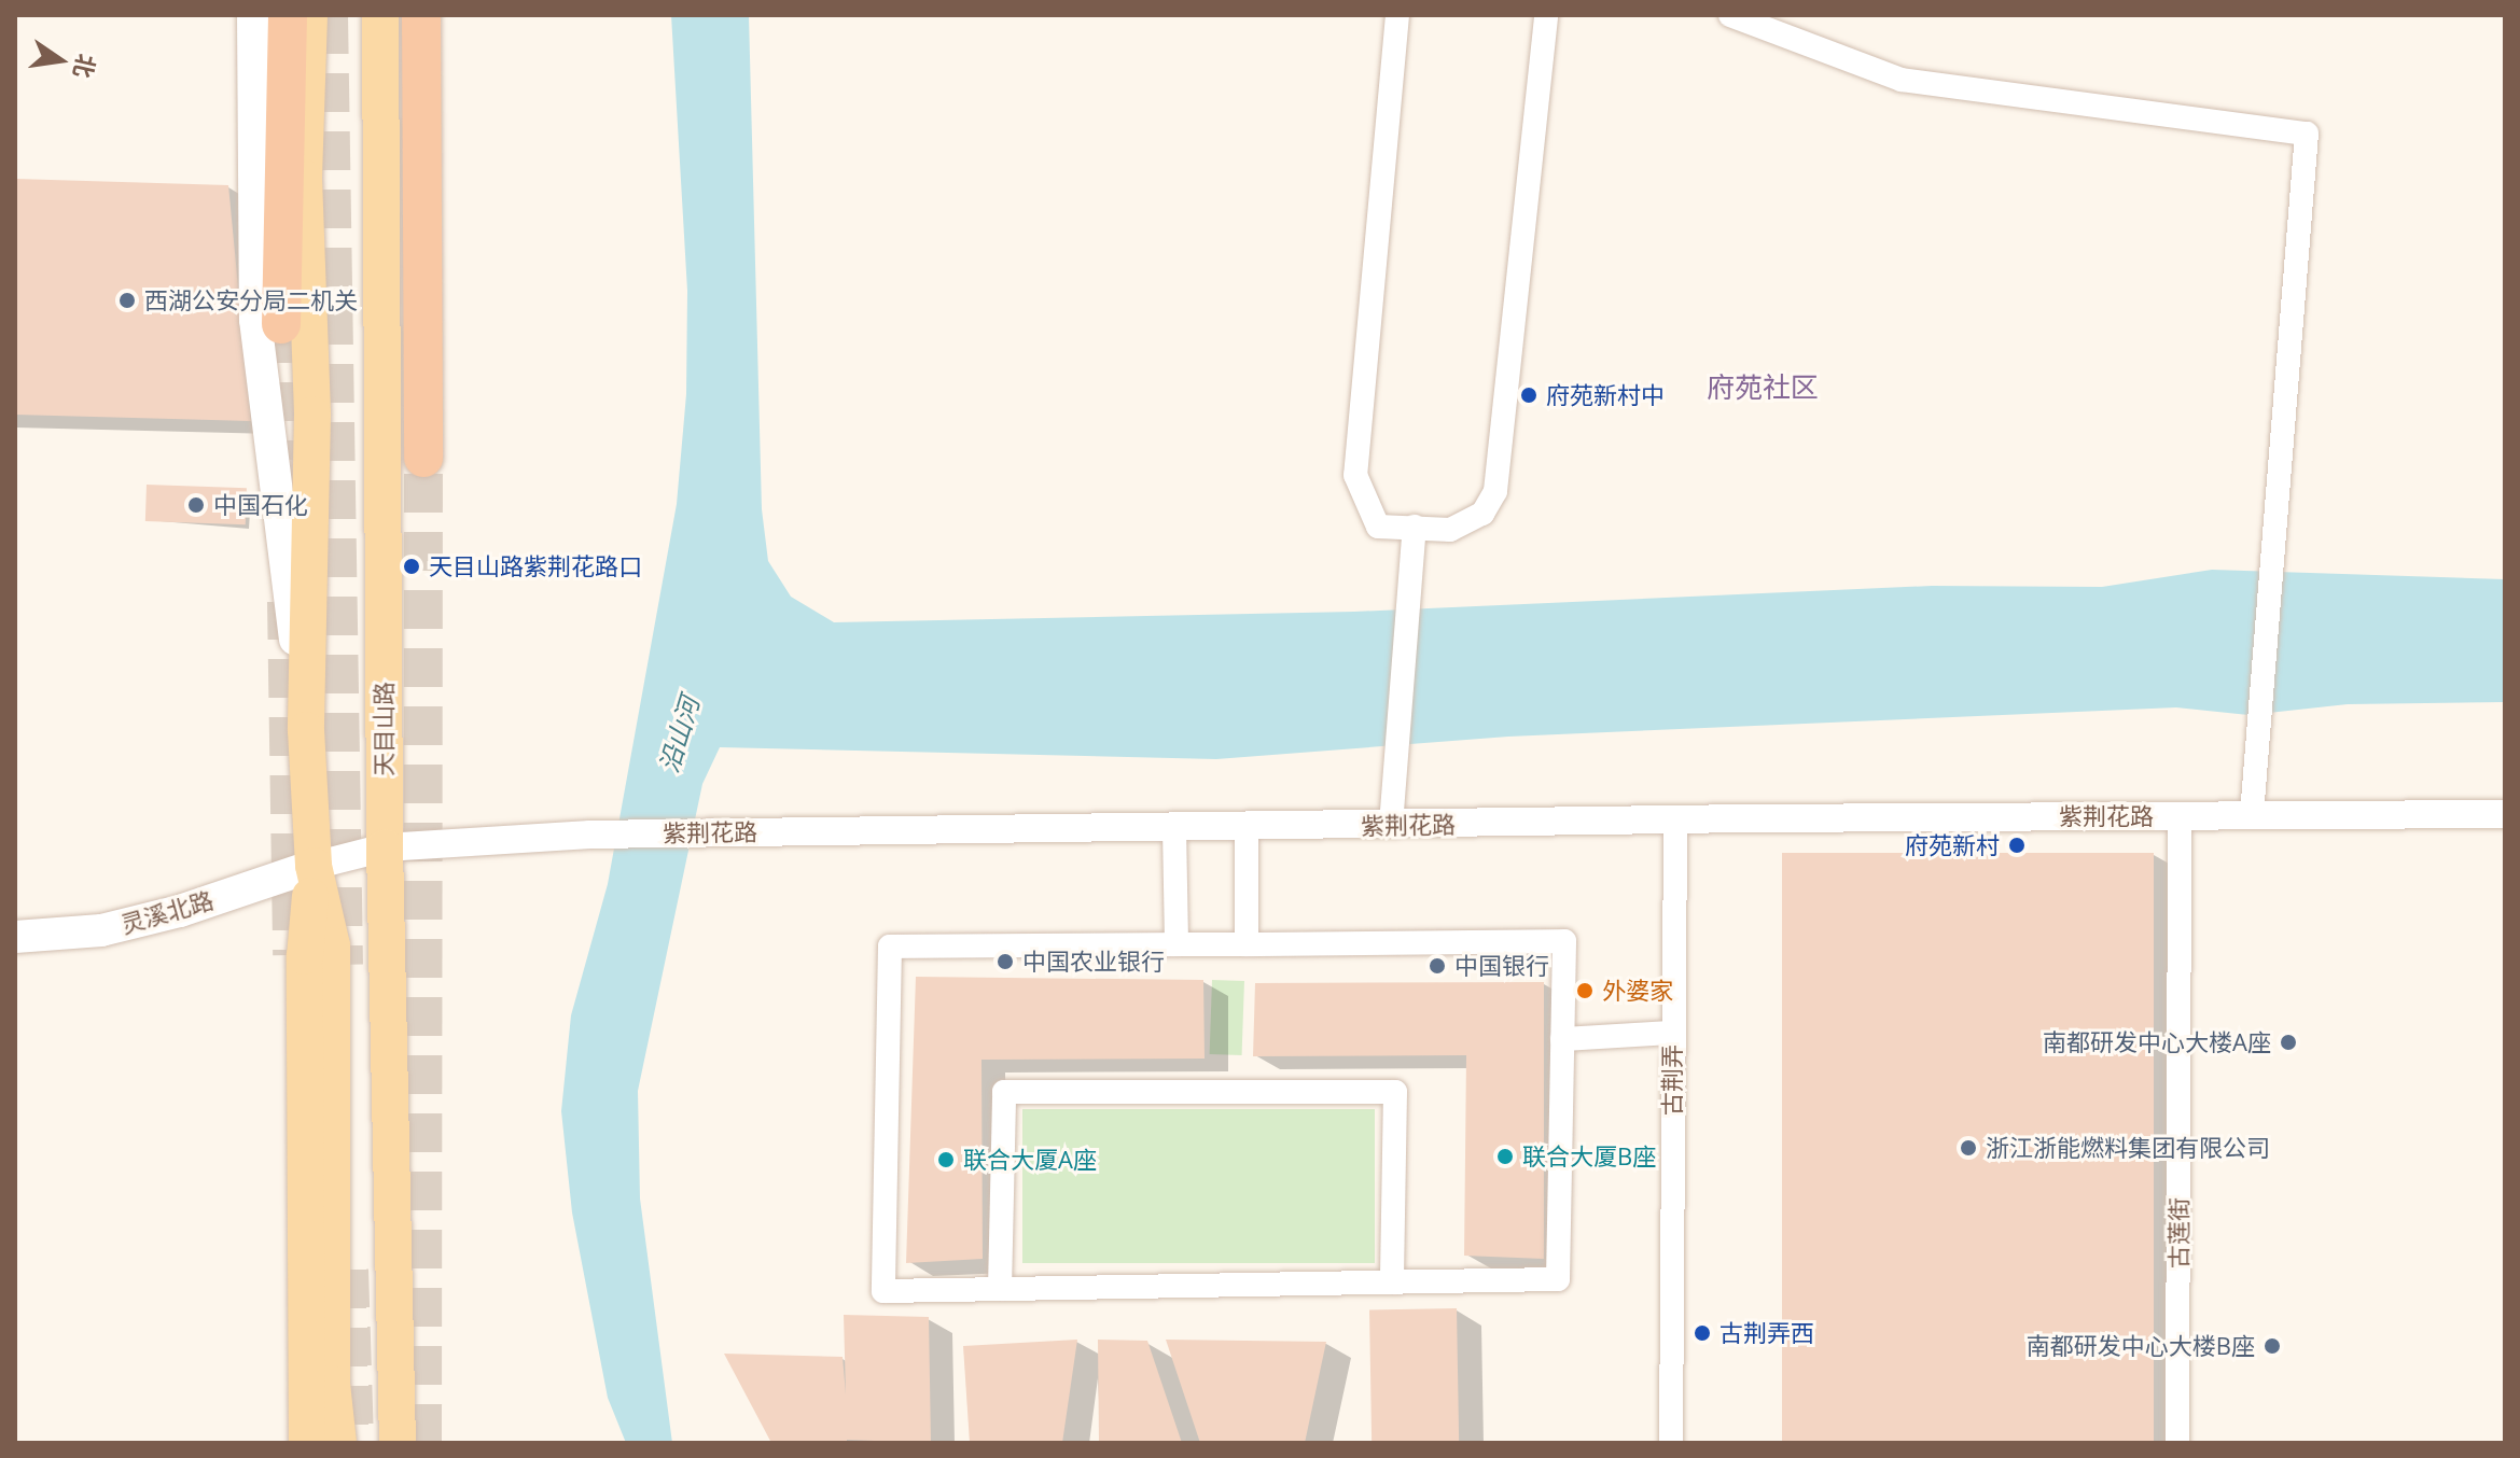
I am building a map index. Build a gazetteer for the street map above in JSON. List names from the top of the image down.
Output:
{
  "streets": {
    "main road": ["天目山路", "灵溪北路"],
    "street": ["紫荆花路", "古荆弄", "古莲街"]
  },
  "crossings": [
    ["天目山路", "紫荆花路"],
    ["紫荆花路", "灵溪北路"],
    ["紫荆花路", "古荆弄"],
    ["紫荆花路", "古莲街"]
  ],
  "districts": ["府苑社区"],
  "water": ["沿山河"],
  "places": [
    "西湖公安分局二机关",
    "府苑新村中",
    "中国石化",
    "天目山路紫荆花路口",
    "府苑新村",
    "中国农业银行",
    "中国银行",
    "外婆家",
    "南都研发中心大楼A座",
    "浙江浙能燃料集团有限公司",
    "联合大厦B座",
    "联合大厦A座",
    "古荆弄西",
    "南都研发中心大楼B座"
  ],
  "north": "right"
}
